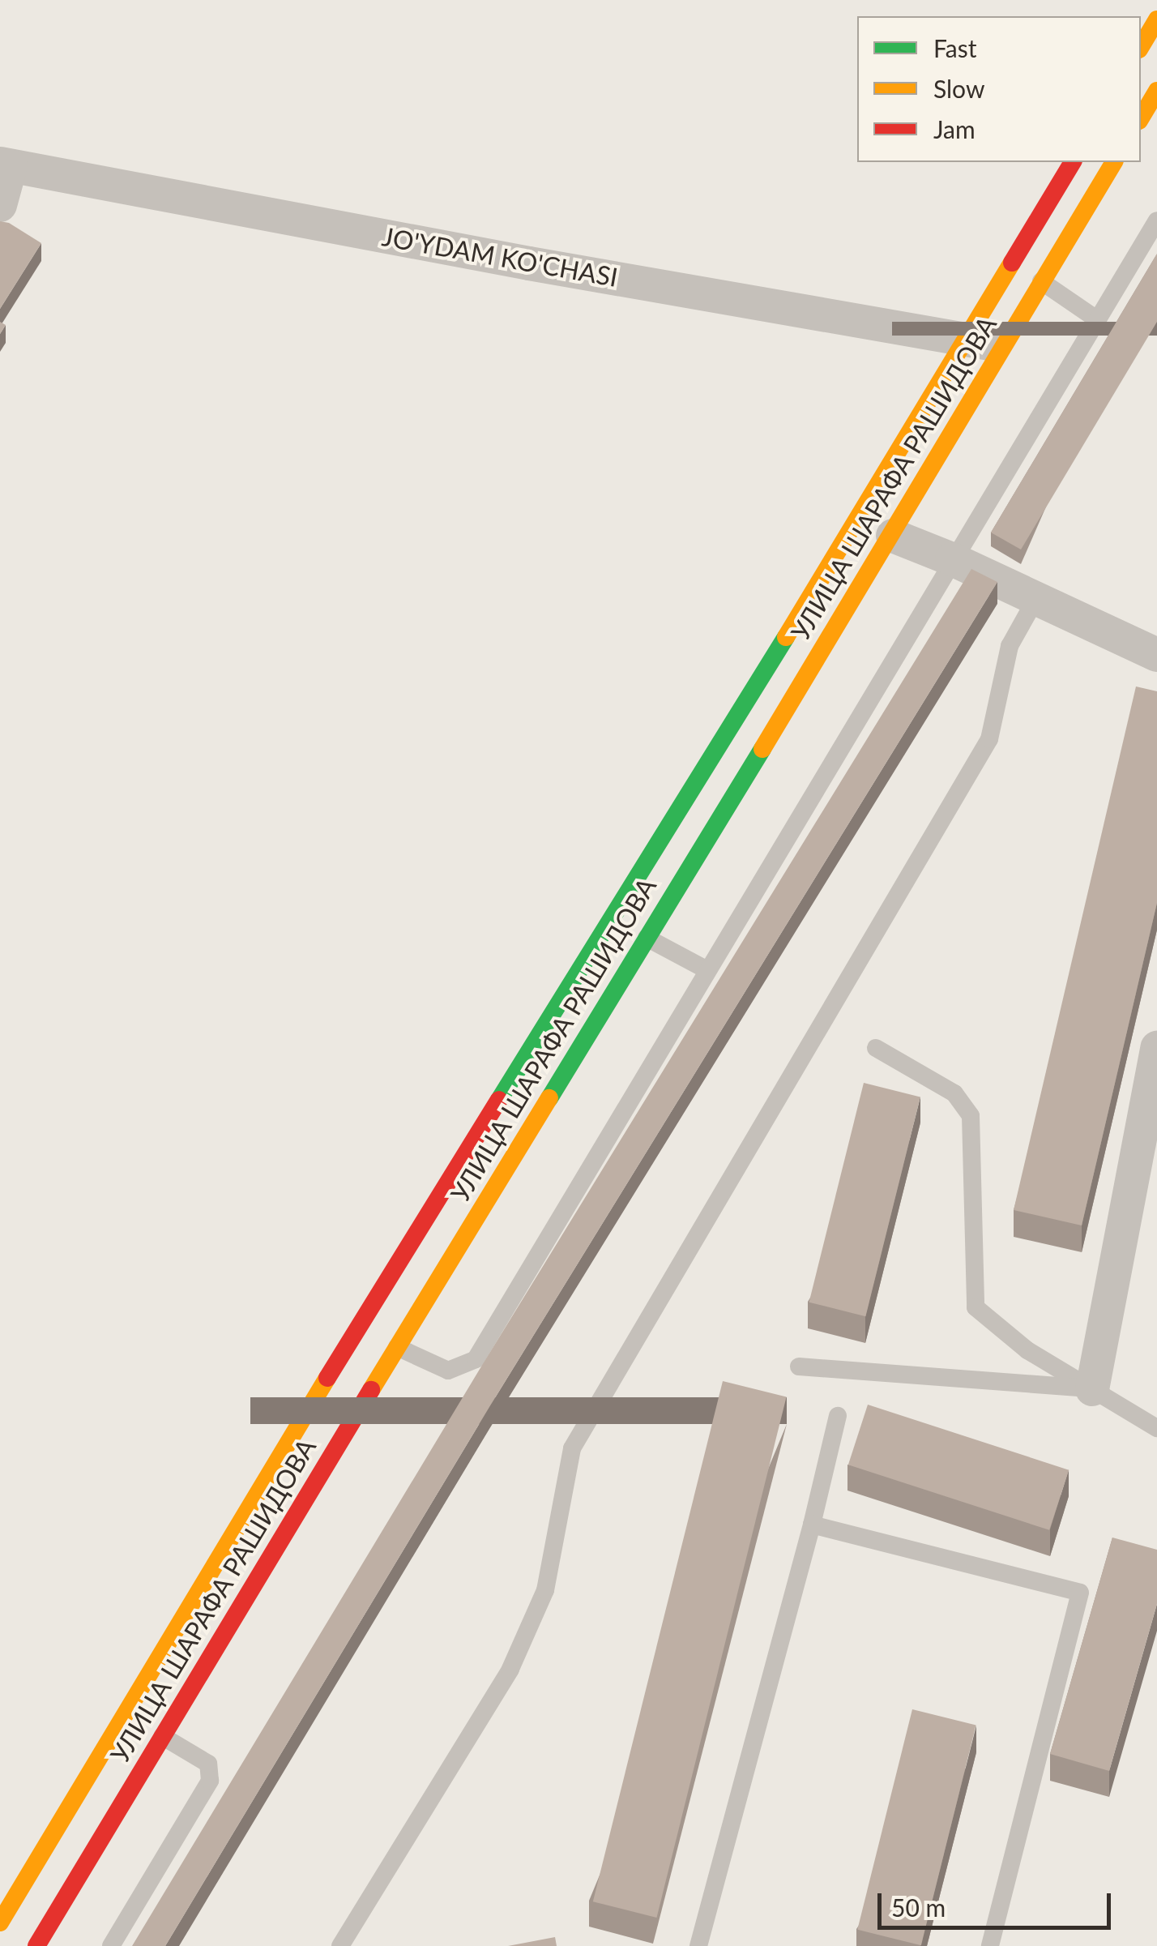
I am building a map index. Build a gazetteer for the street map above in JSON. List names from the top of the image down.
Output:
{
  "streets": {
    "main road": ["УЛИЦА ШАРАФА РАШИДОВА"],
    "street": ["JO'YDAM KO'CHASI"]
  },
  "crossings": [
    ["JO'YDAM KO'CHASI", "УЛИЦА ШАРАФА РАШИДОВА"]
  ],
  "legend": ["Fast", "Slow", "Jam"],
  "scale_bar": "50 m"
}
